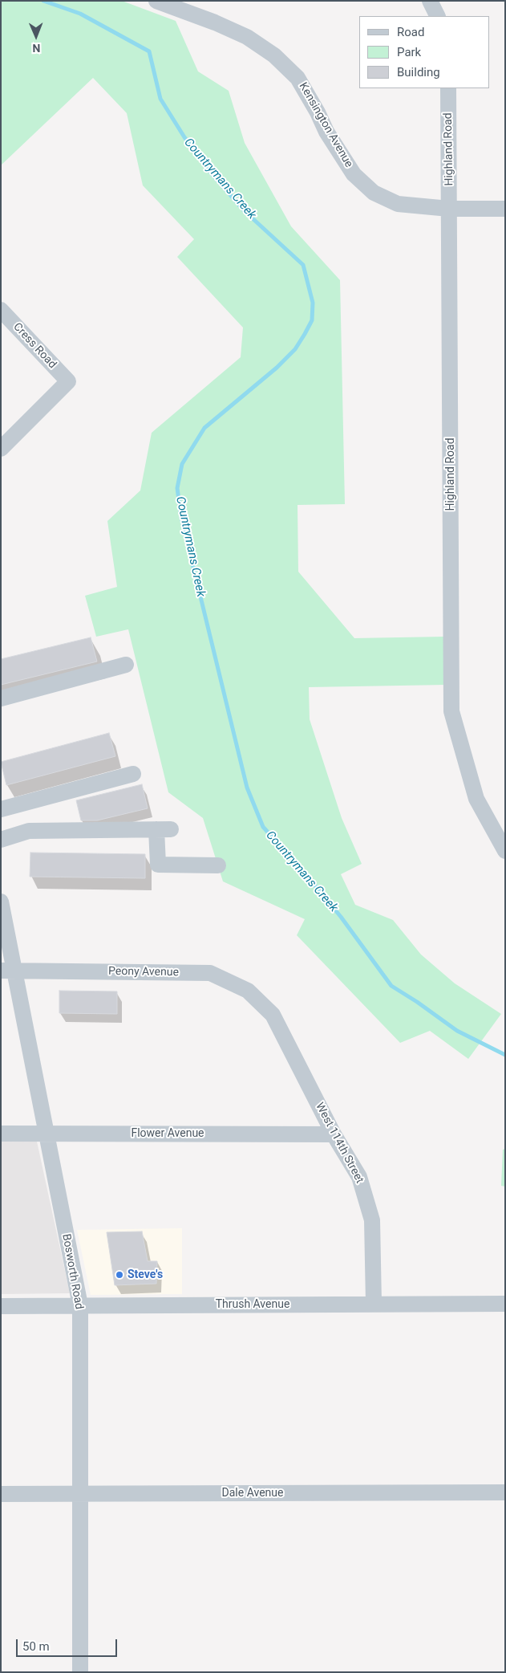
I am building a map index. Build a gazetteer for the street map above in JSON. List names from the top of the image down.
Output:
{
  "streets": {
    "street": [
      "Kensington Avenue",
      "Highland Road",
      "Cress Road",
      "Peony Avenue",
      "Flower Avenue",
      "West 114th Street",
      "Bosworth Road",
      "Thrush Avenue",
      "Dale Avenue"
    ]
  },
  "crossings": [
    ["Kensington Avenue", "Highland Road"],
    ["Peony Avenue", "West 114th Street"],
    ["Peony Avenue", "Bosworth Road"],
    ["Flower Avenue", "West 114th Street"],
    ["Flower Avenue", "Bosworth Road"],
    ["West 114th Street", "Thrush Avenue"],
    ["Bosworth Road", "Thrush Avenue"],
    ["Bosworth Road", "Dale Avenue"]
  ],
  "water": ["Countrymans Creek"],
  "places": ["Steve's"],
  "legend": ["Road", "Park", "Building"],
  "scale_bar": "50 m",
  "north": "bottom"
}
